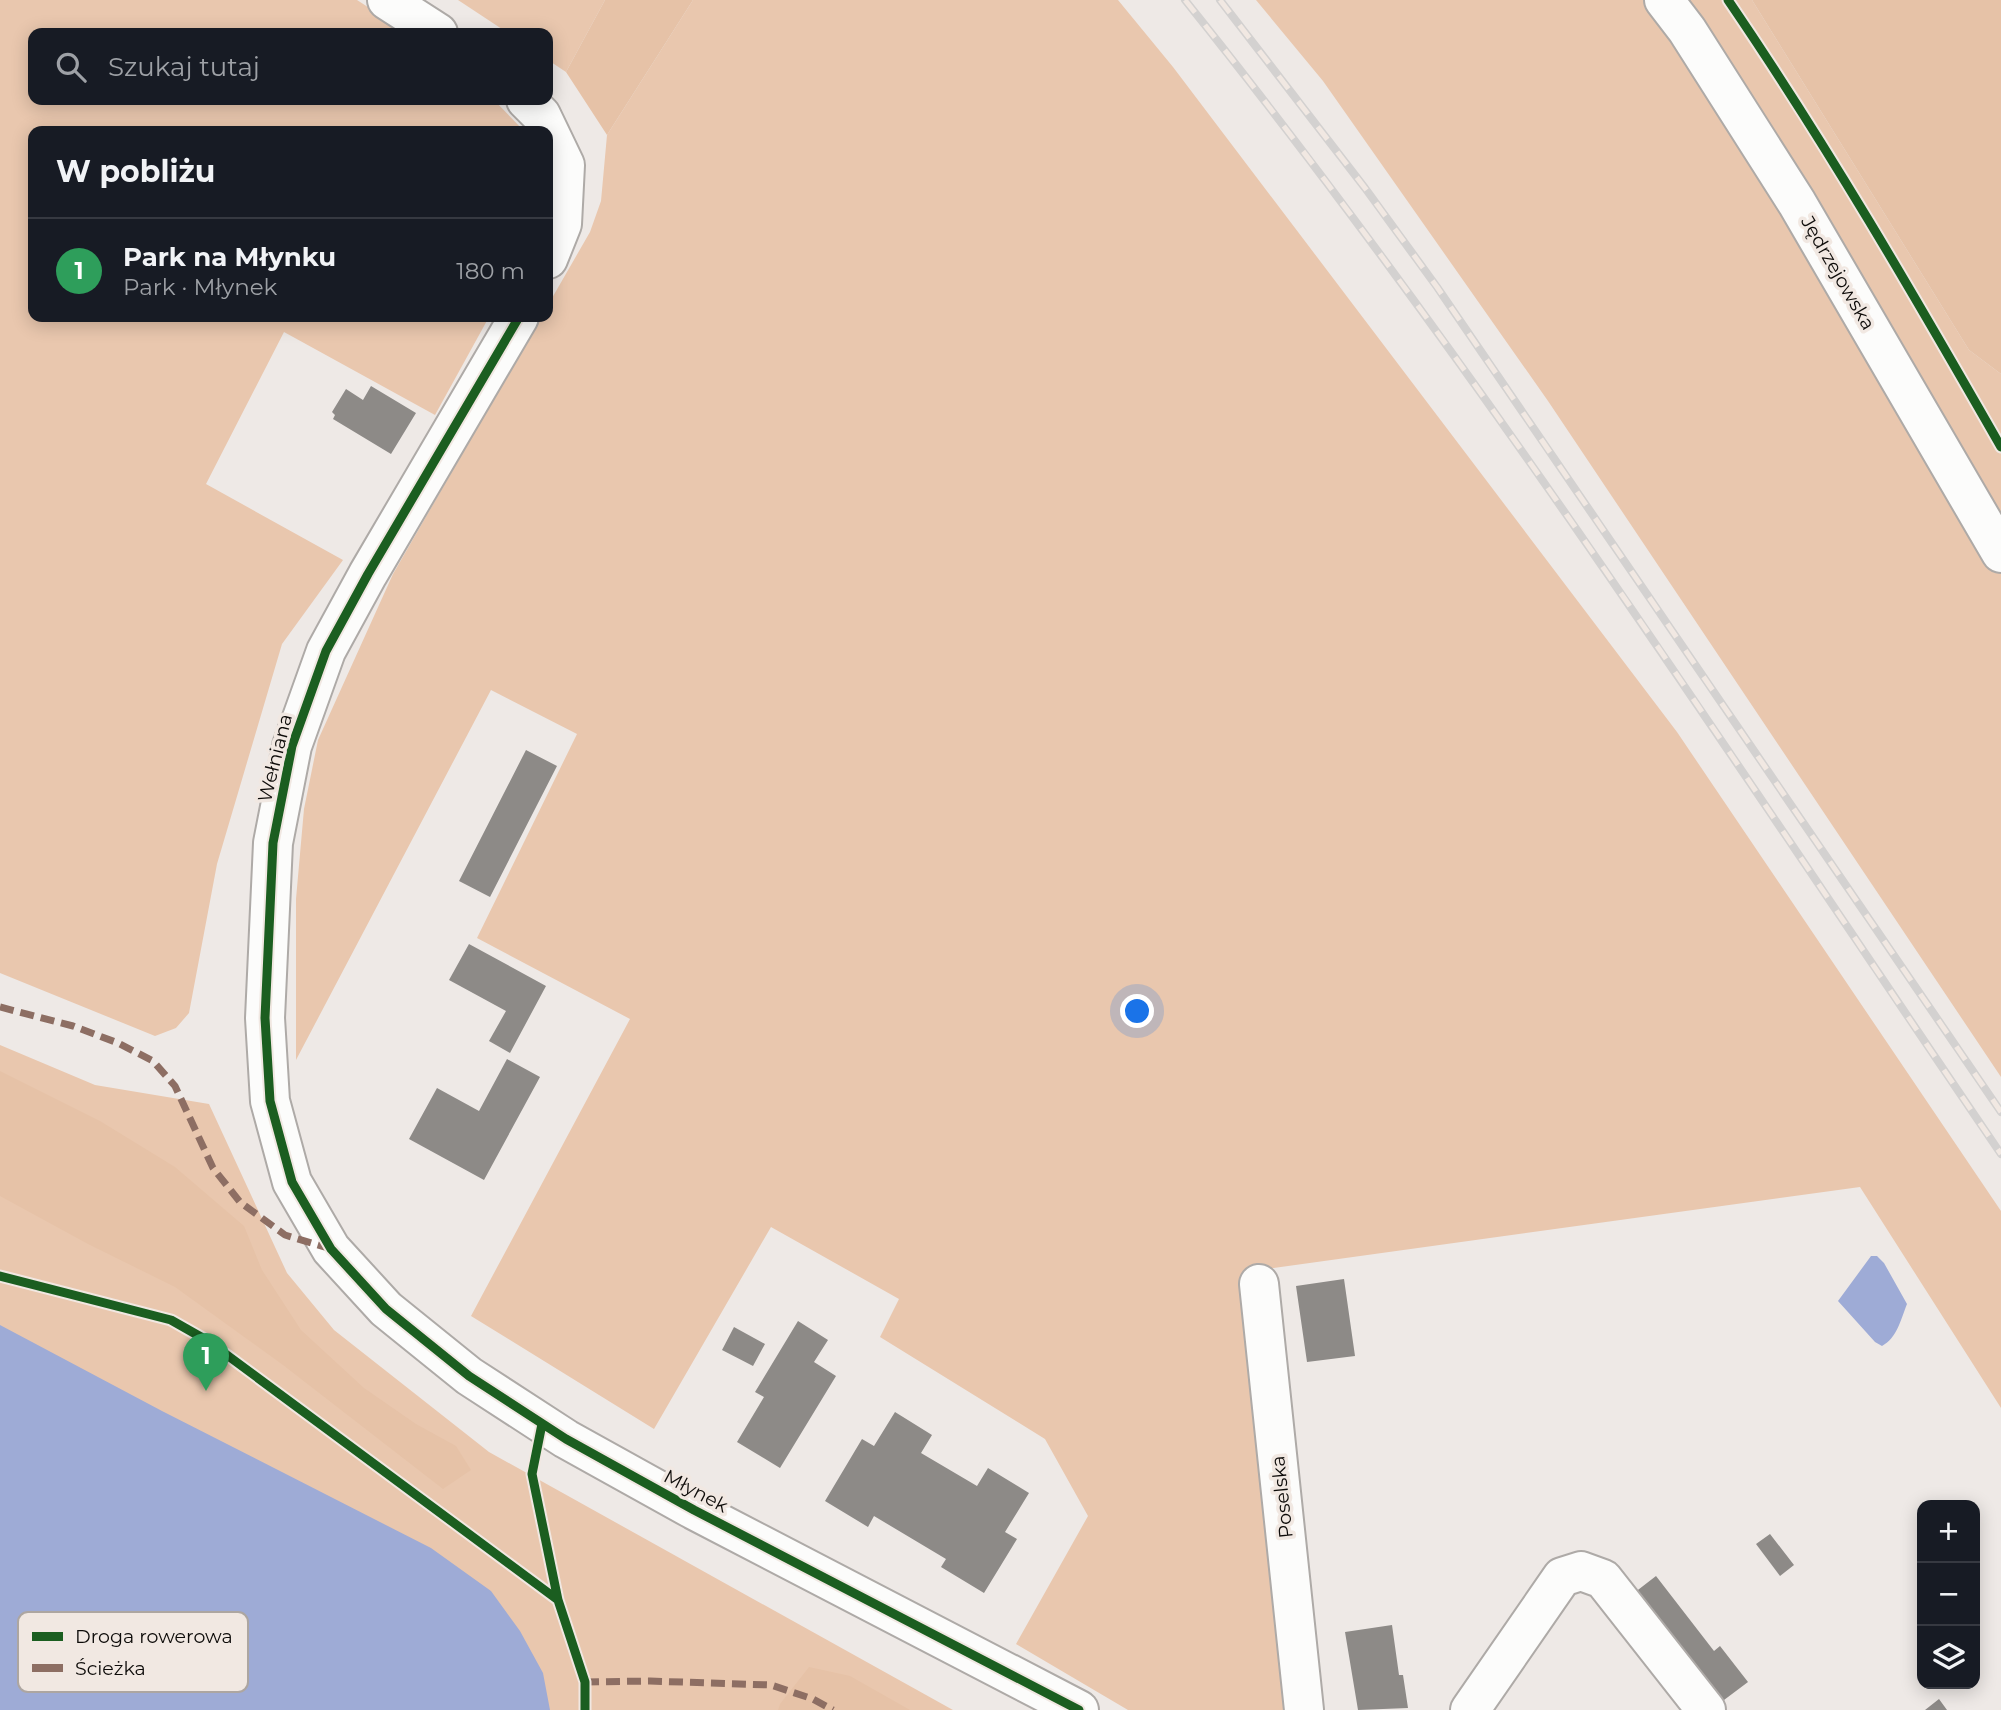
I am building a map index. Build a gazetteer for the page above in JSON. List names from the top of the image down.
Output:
{
  "streets": {
    "street": [
      "Jędrzejowska",
      "Wełniana",
      "Młynek",
      "Poselska"
    ]
  },
  "crossings": [
    ["Wełniana", "Młynek"]
  ],
  "legend": ["Droga rowerowa", "Ścieżka"],
  "page": {
    "search": "Szukaj tutaj",
    "heading": "W pobliżu",
    "list": [
      {
        "mark": "1",
        "name": "Park na Młynku",
        "note": "Park · Młynek",
        "value": "180 m"
      }
    ],
    "pins": "1",
    "map_buttons": ["+", "−"]
  }
}
